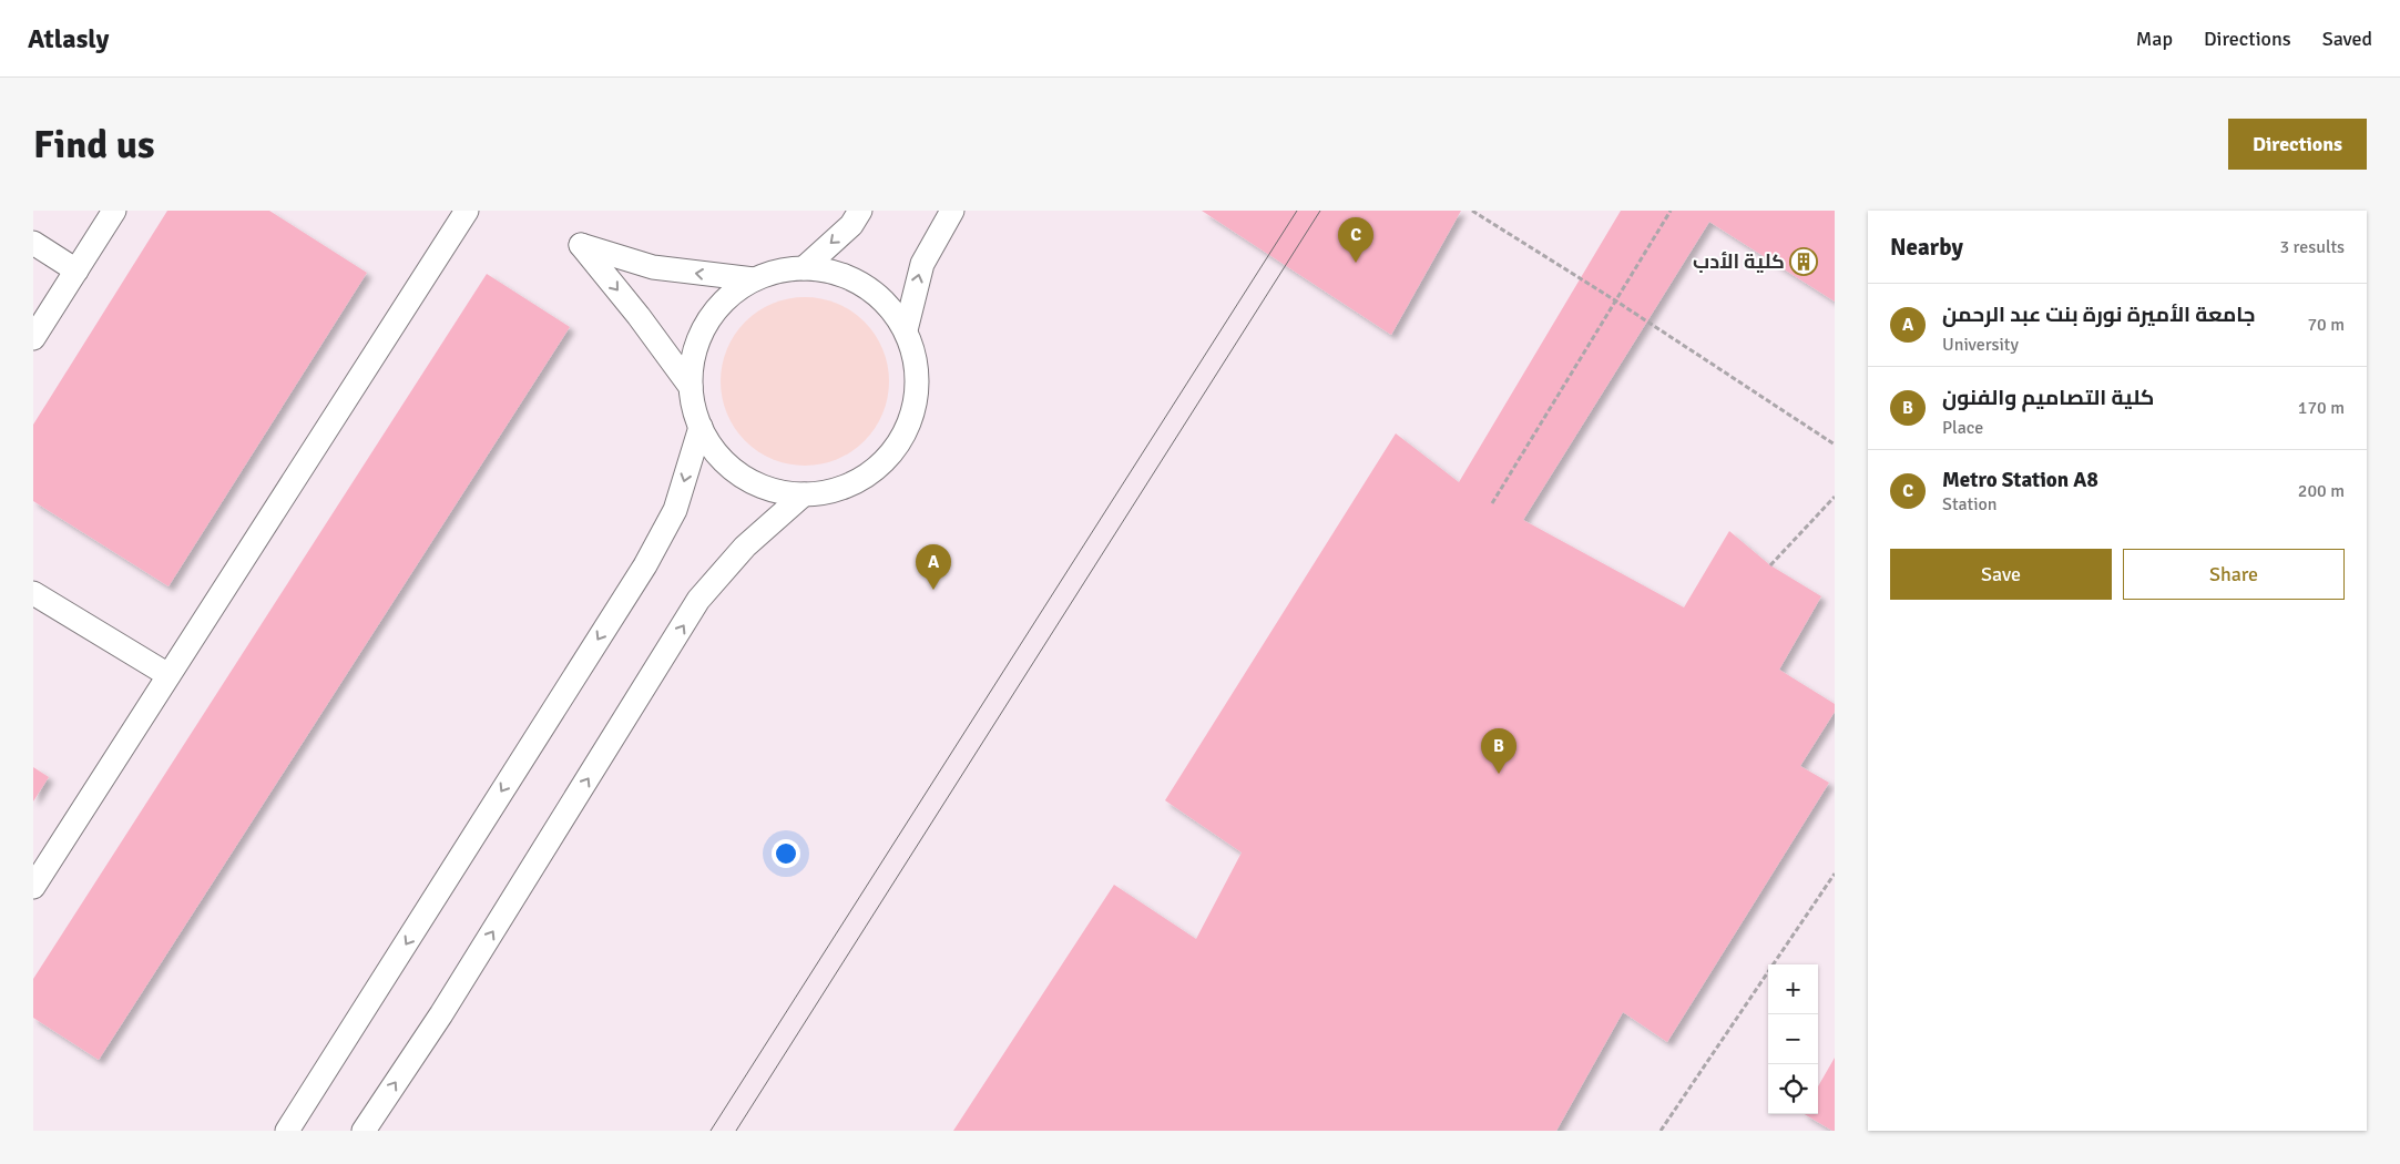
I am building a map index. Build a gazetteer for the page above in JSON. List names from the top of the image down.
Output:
{
  "places": {
    "building": ["كلية الأدب"]
  },
  "page": {
    "header": "Atlasly",
    "nav": ["Map", "Directions", "Saved"],
    "buttons": [
      "Directions",
      ["Save", "Share"]
    ],
    "title": "Find us",
    "heading": ["Nearby", "3 results"],
    "pins": ["C", "A", "B"],
    "list": [
      {
        "mark": "A",
        "name": "جامعة الأميرة نورة بنت عبد الرحمن",
        "note": "University",
        "value": "70 m"
      },
      {
        "mark": "B",
        "name": "كلية التصاميم والفنون",
        "note": "Place",
        "value": "170 m"
      },
      {
        "mark": "C",
        "name": "Metro Station A8",
        "note": "Station",
        "value": "200 m"
      }
    ],
    "map_buttons": ["+", "−"]
  }
}
